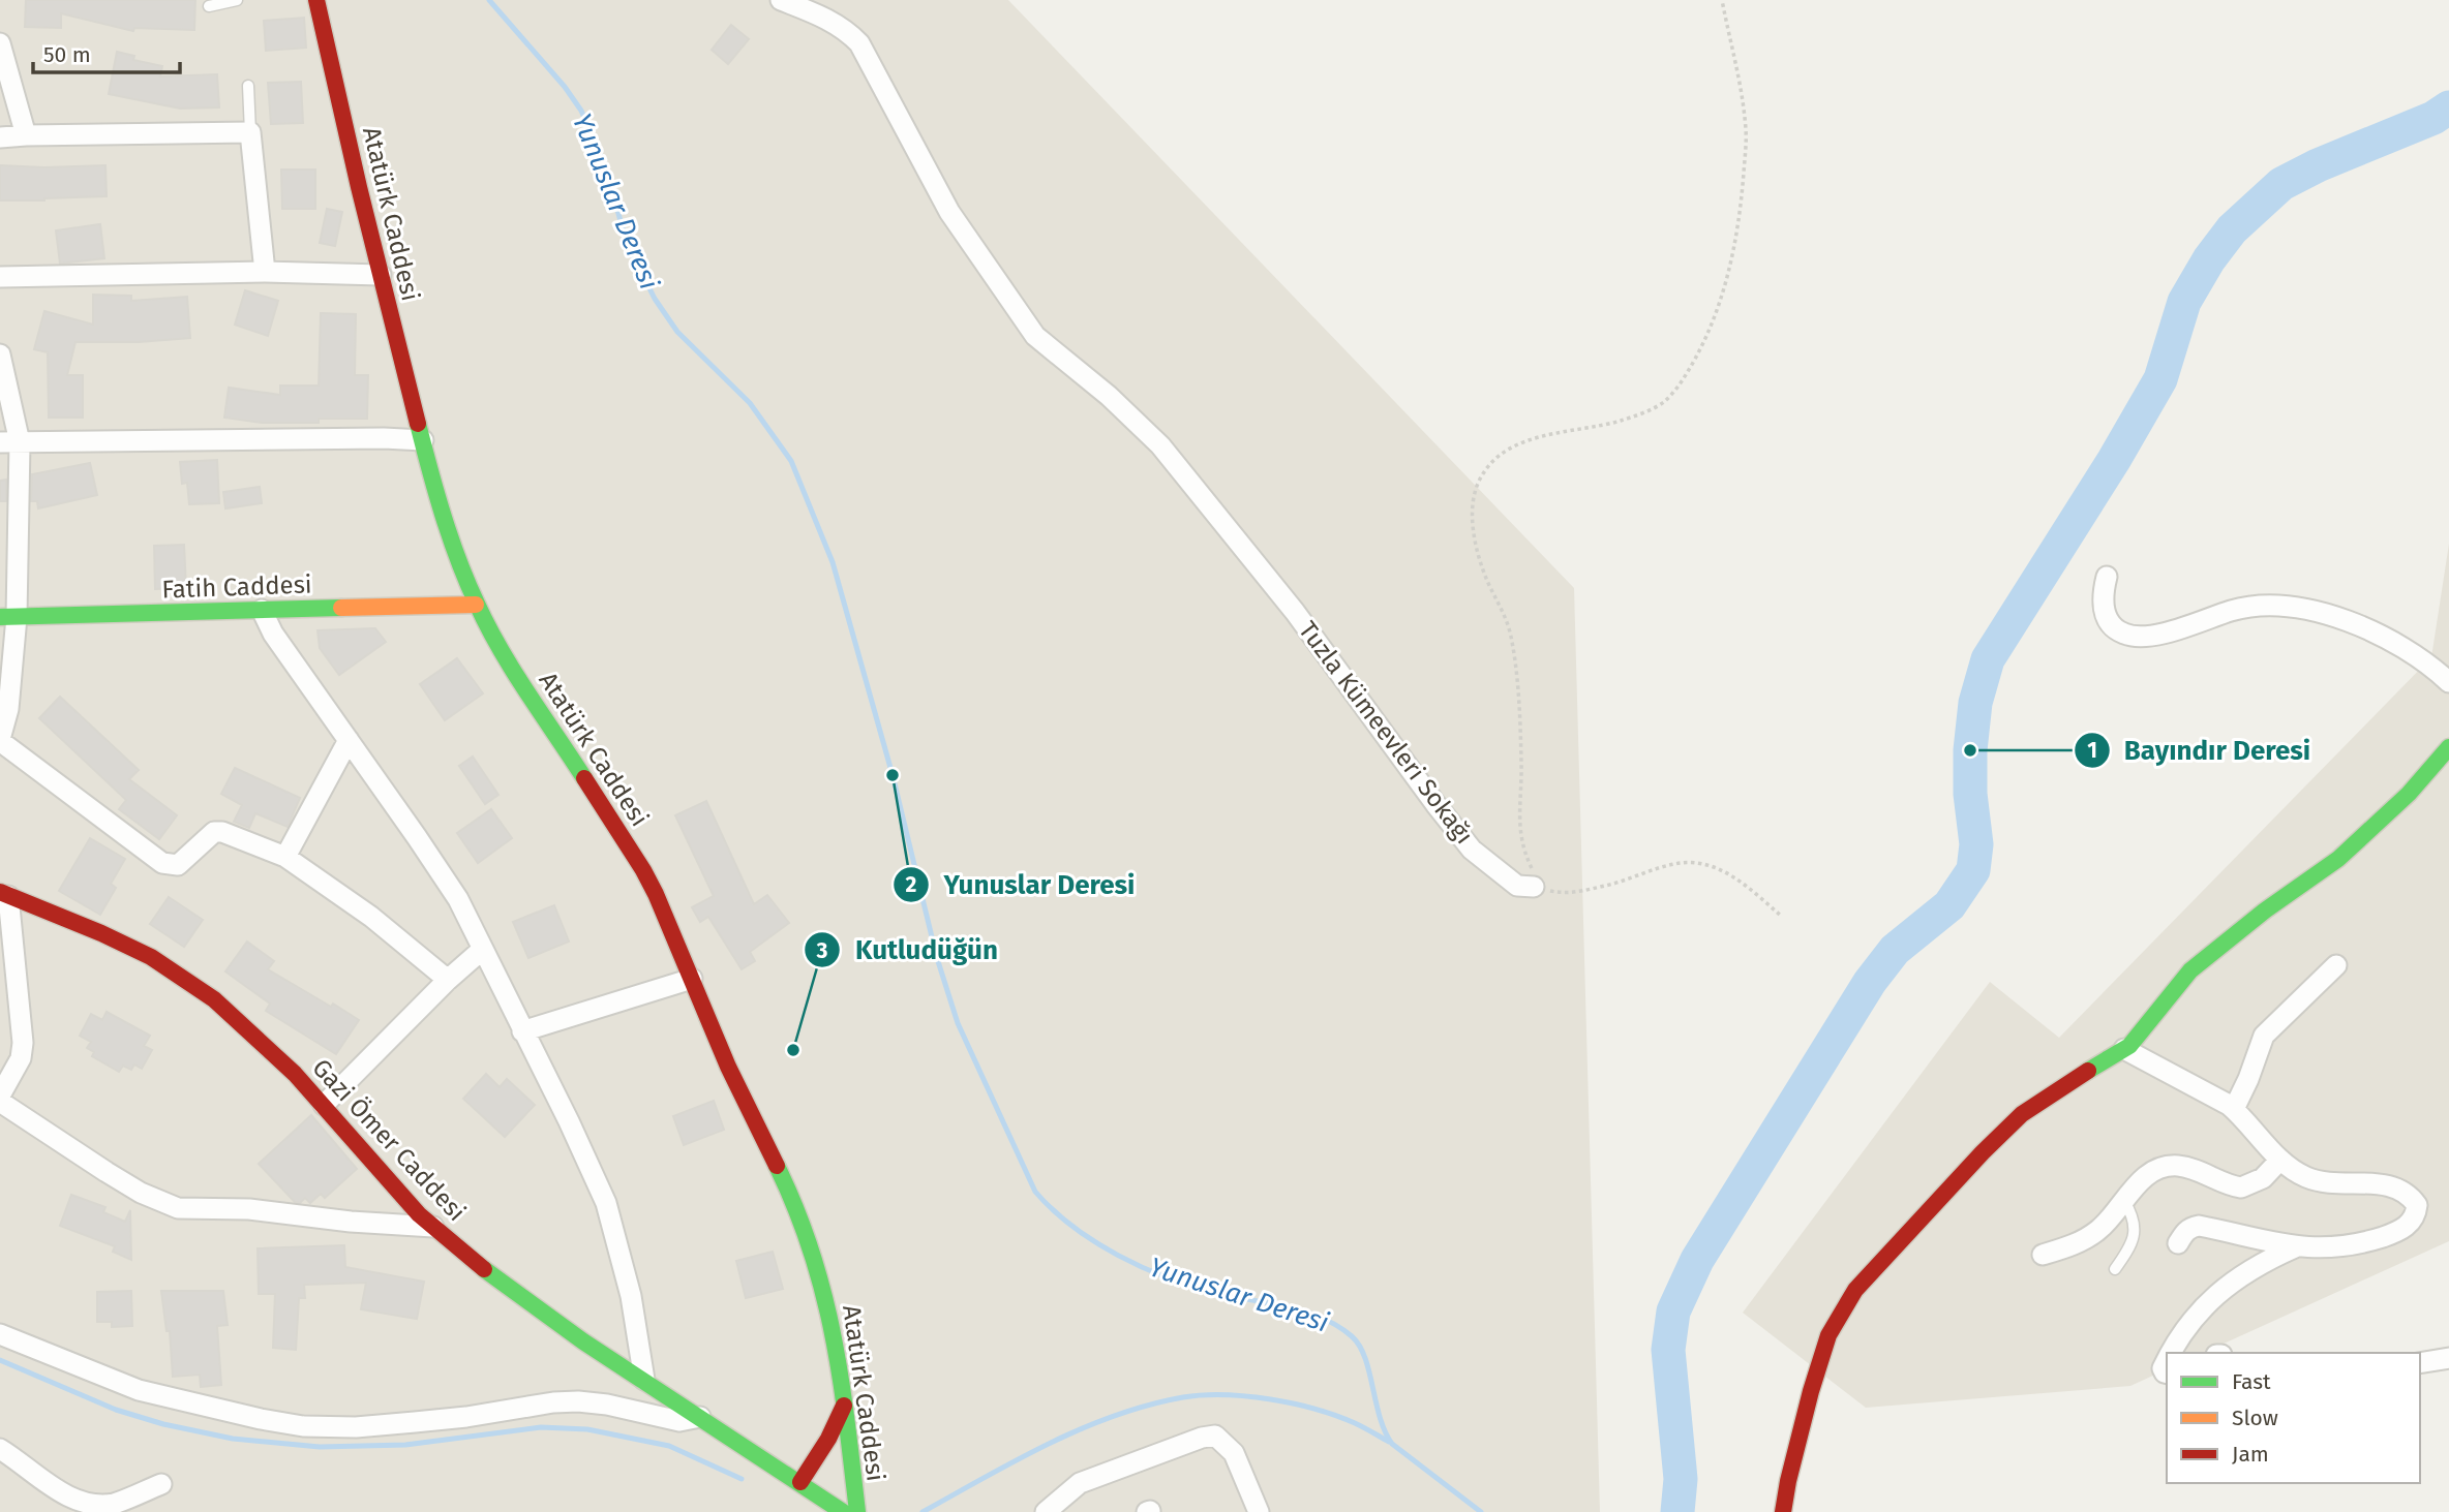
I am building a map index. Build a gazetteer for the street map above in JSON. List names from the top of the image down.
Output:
{
  "streets": {
    "street": [
      "Atatürk Caddesi",
      "Fatih Caddesi",
      "Tuzla Kümeevleri Sokağı",
      "Gazi Ömer Caddesi"
    ]
  },
  "crossings": [
    ["Atatürk Caddesi", "Fatih Caddesi"]
  ],
  "water": ["Yunuslar Deresi"],
  "places": ["Bayındır Deresi", "Yunuslar Deresi", "Kutludüğün"],
  "legend": ["Fast", "Slow", "Jam"],
  "scale_bar": "50 m"
}
